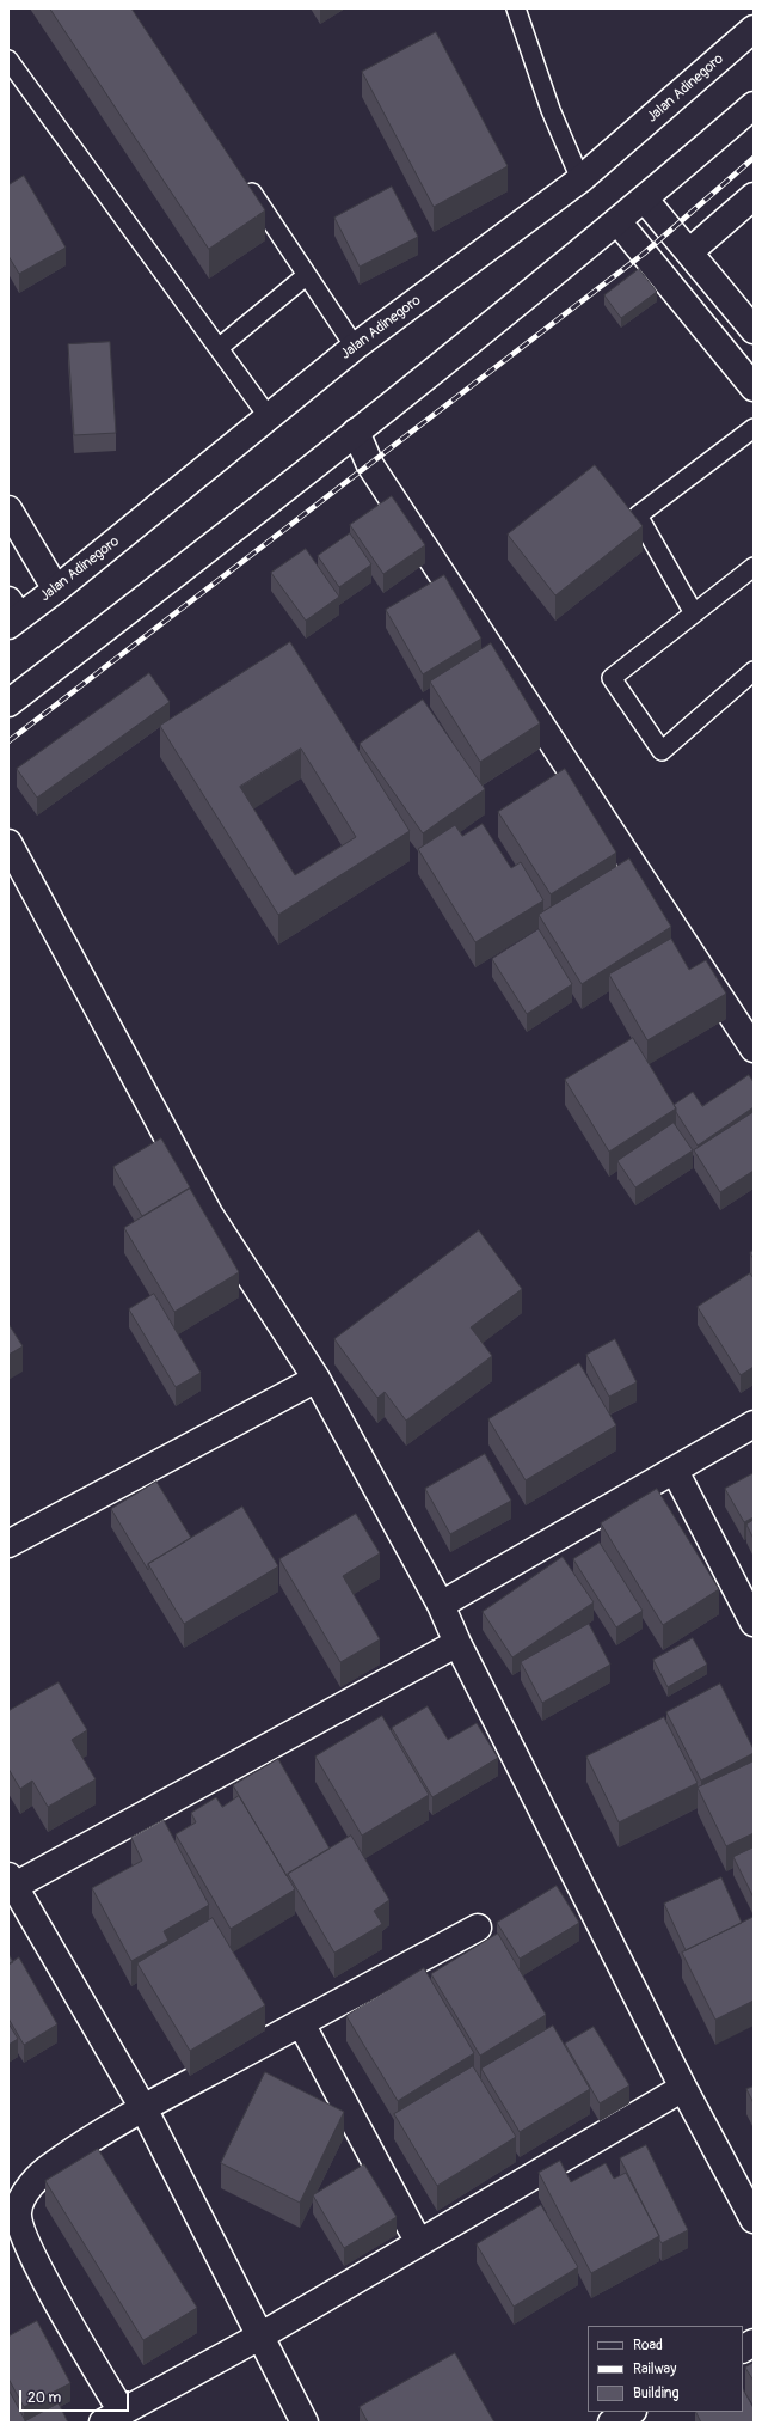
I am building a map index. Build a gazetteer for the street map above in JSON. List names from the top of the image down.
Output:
{
  "streets": {
    "main road": ["Jalan Adinegoro"]
  },
  "legend": ["Road", "Railway", "Building"],
  "scale_bar": "20 m"
}
